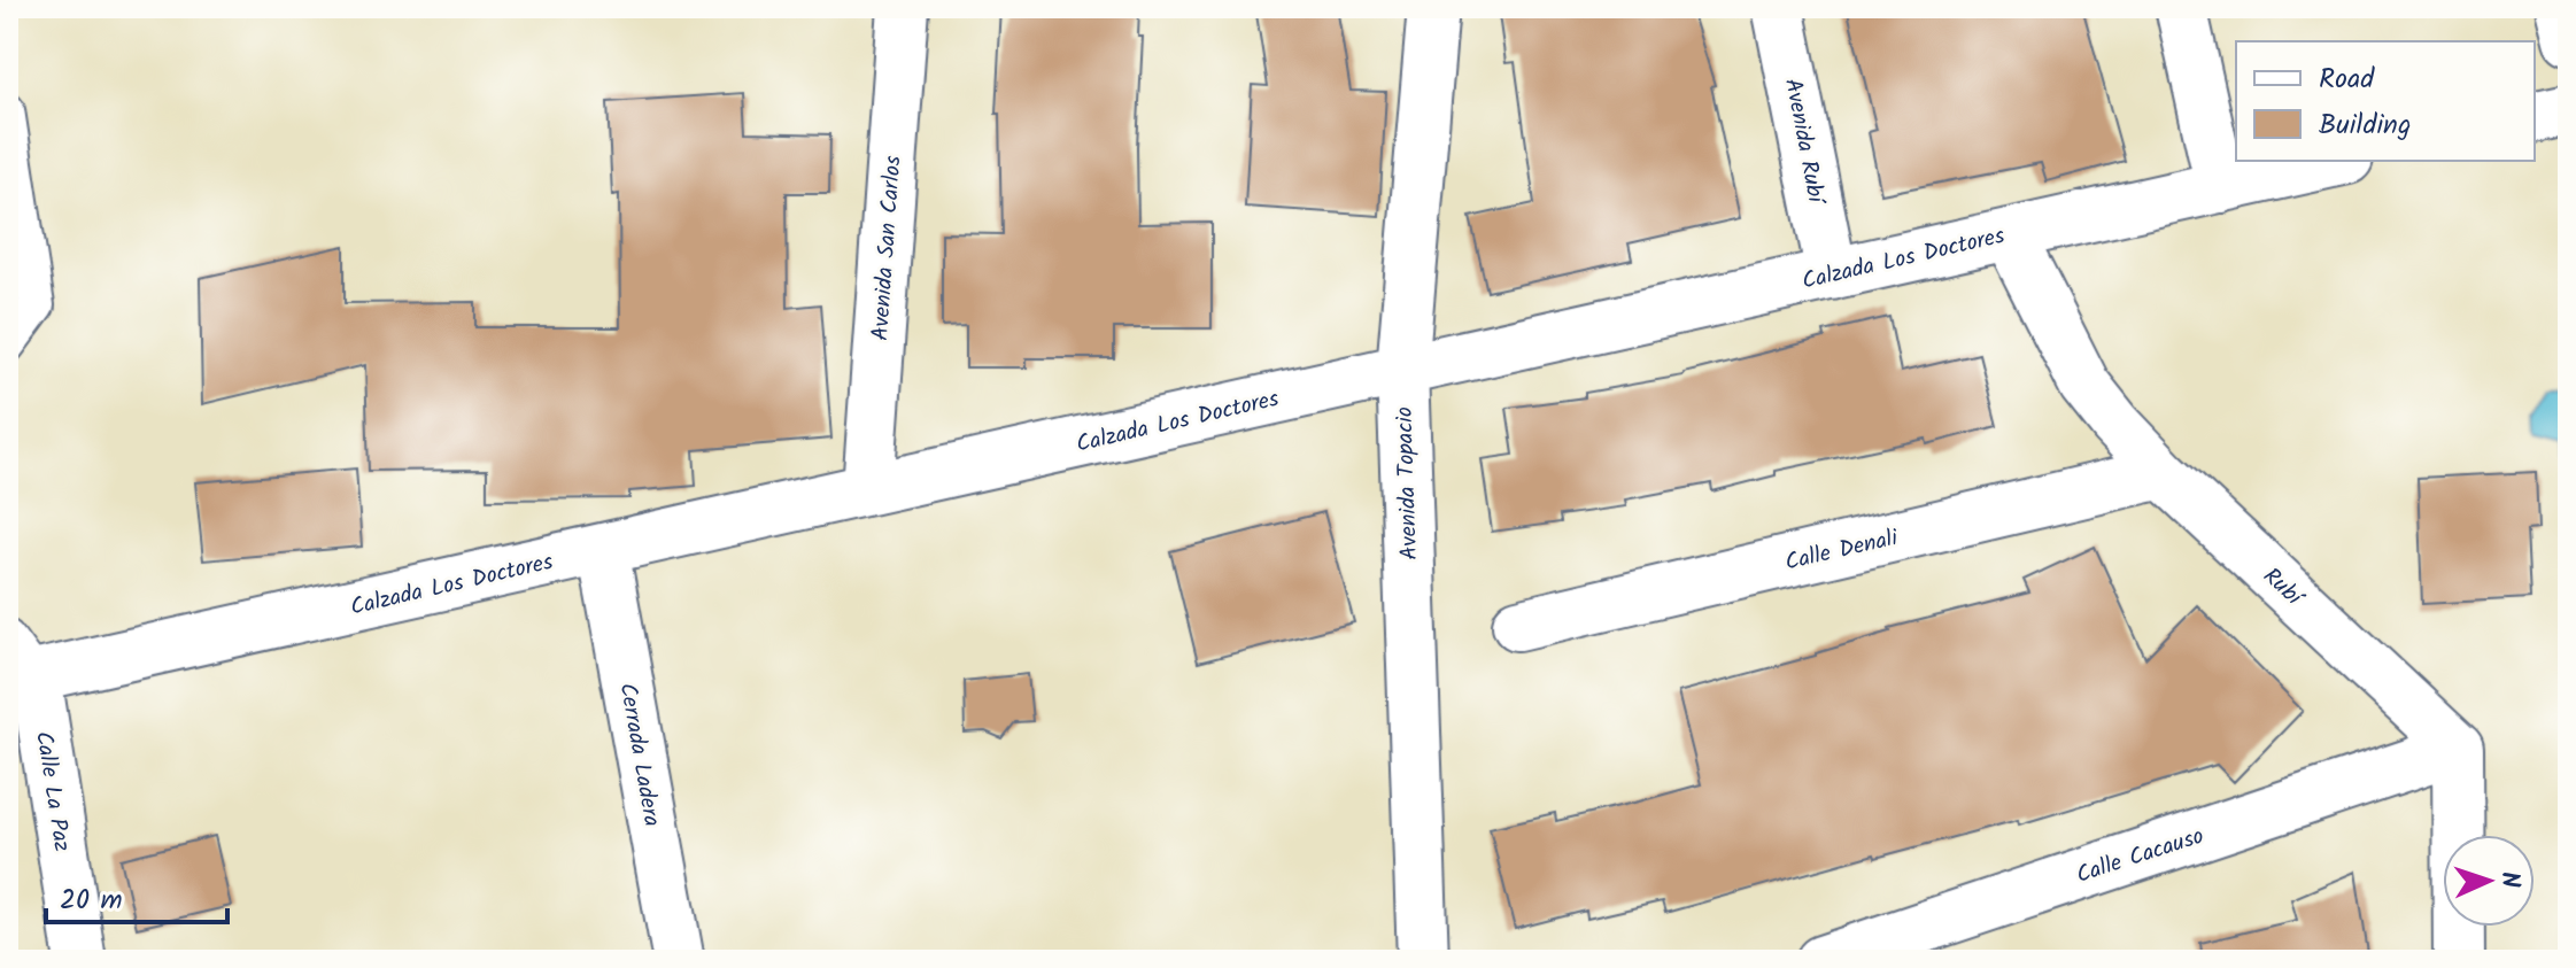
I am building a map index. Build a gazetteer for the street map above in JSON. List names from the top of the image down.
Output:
{
  "streets": {
    "street": [
      "Avenida Rubí",
      "Avenida San Carlos",
      "Calzada Los Doctores",
      "Avenida Topacio",
      "Calle Denali",
      "Rubí",
      "Cerrada Ladera",
      "Calle La Paz",
      "Calle Cacauso"
    ]
  },
  "crossings": [
    ["Avenida Rubí", "Calzada Los Doctores"],
    ["Avenida San Carlos", "Calzada Los Doctores"],
    ["Calzada Los Doctores", "Avenida Topacio"],
    ["Calzada Los Doctores", "Rubí"],
    ["Calzada Los Doctores", "Cerrada Ladera"],
    ["Calzada Los Doctores", "Calle La Paz"],
    ["Calle Denali", "Rubí"],
    ["Rubí", "Calle Cacauso"]
  ],
  "legend": ["Road", "Building"],
  "scale_bar": "20 m",
  "north": "right"
}
